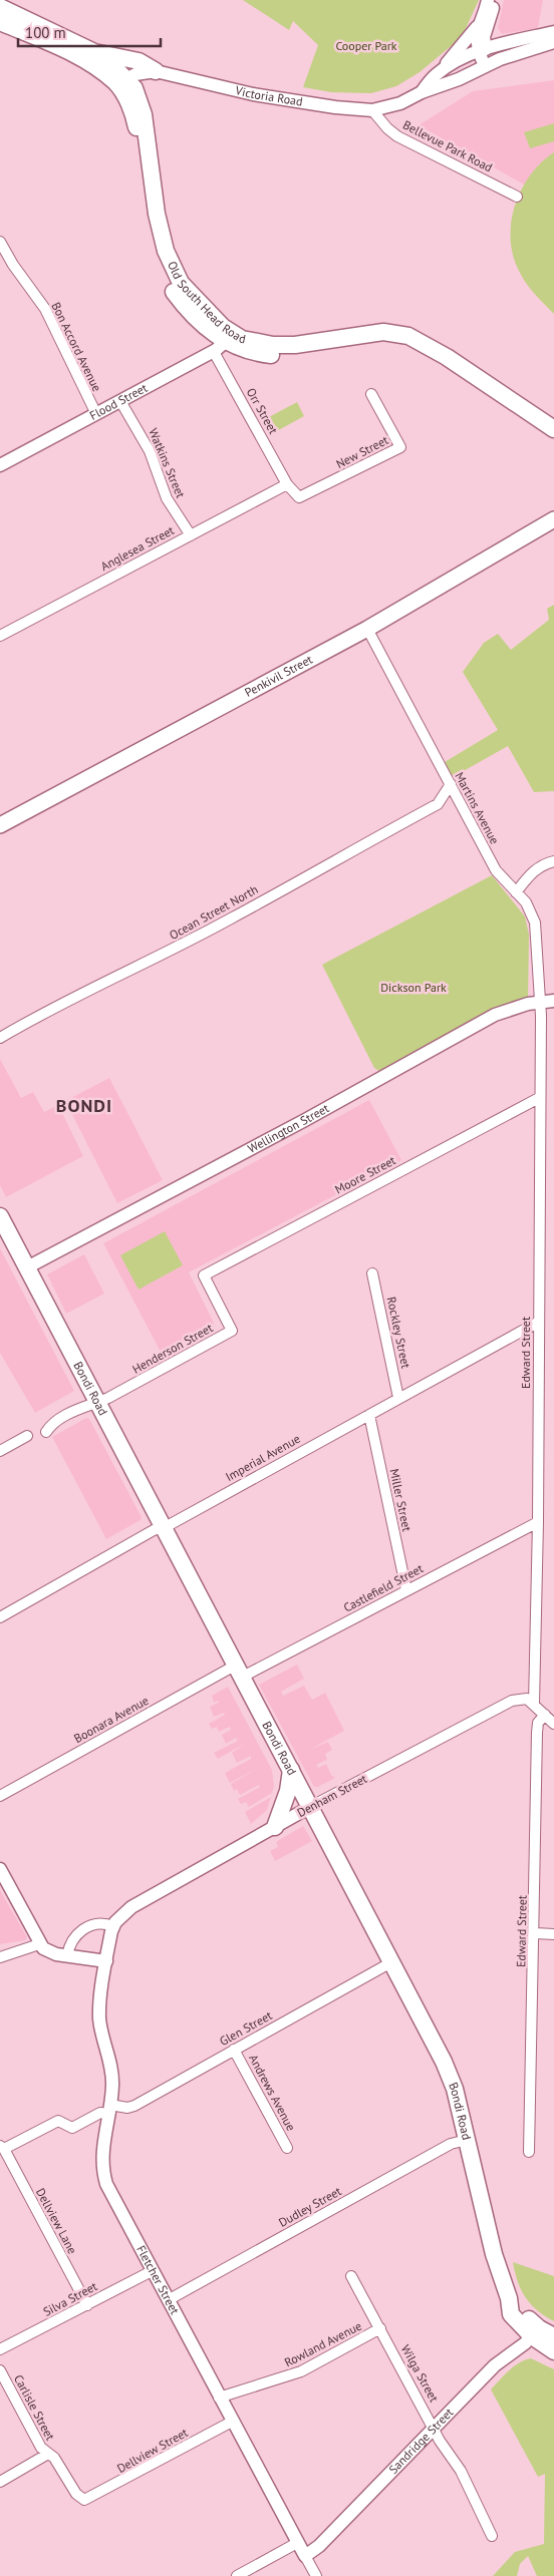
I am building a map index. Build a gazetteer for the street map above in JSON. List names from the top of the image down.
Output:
{
  "streets": {
    "main road": ["Old South Head Road", "Penkivil Street", "Bondi Road"],
    "street": [
      "Victoria Road",
      "Bellevue Park Road",
      "Bon Accord Avenue",
      "Flood Street",
      "Orr Street",
      "New Street",
      "Watkins Street",
      "Anglesea Street",
      "Martins Avenue",
      "Ocean Street North",
      "Wellington Street",
      "Moore Street",
      "Rockley Street",
      "Henderson Street",
      "Edward Street",
      "Imperial Avenue",
      "Miller Street",
      "Castlefield Street",
      "Boonara Avenue",
      "Denham Street",
      "Glen Street",
      "Andrews Avenue",
      "Dudley Street",
      "Dellview Lane",
      "Fletcher Street",
      "Silva Street",
      "Rowland Avenue",
      "Wilga Street",
      "Carlisle Street",
      "Sandridge Street",
      "Dellview Street"
    ]
  },
  "crossings": [
    ["Victoria Road", "Bellevue Park Road"],
    ["Victoria Road", "Old South Head Road"],
    ["Old South Head Road", "Flood Street"],
    ["Old South Head Road", "Orr Street"],
    ["Bon Accord Avenue", "Flood Street"],
    ["Flood Street", "Orr Street"],
    ["Flood Street", "Watkins Street"],
    ["Orr Street", "New Street"],
    ["Orr Street", "Anglesea Street"],
    ["New Street", "Anglesea Street"],
    ["Watkins Street", "Anglesea Street"],
    ["Penkivil Street", "Martins Avenue"],
    ["Martins Avenue", "Ocean Street North"],
    ["Martins Avenue", "Wellington Street"],
    ["Martins Avenue", "Edward Street"],
    ["Wellington Street", "Edward Street"],
    ["Wellington Street", "Bondi Road"],
    ["Moore Street", "Henderson Street"],
    ["Moore Street", "Edward Street"],
    ["Rockley Street", "Imperial Avenue"],
    ["Henderson Street", "Bondi Road"],
    ["Edward Street", "Imperial Avenue"],
    ["Edward Street", "Castlefield Street"],
    ["Edward Street", "Denham Street"],
    ["Bondi Road", "Imperial Avenue"],
    ["Bondi Road", "Castlefield Street"],
    ["Bondi Road", "Boonara Avenue"],
    ["Bondi Road", "Denham Street"],
    ["Bondi Road", "Glen Street"],
    ["Bondi Road", "Dudley Street"],
    ["Bondi Road", "Sandridge Street"],
    ["Imperial Avenue", "Miller Street"],
    ["Miller Street", "Castlefield Street"],
    ["Castlefield Street", "Boonara Avenue"],
    ["Glen Street", "Andrews Avenue"],
    ["Glen Street", "Dellview Lane"],
    ["Glen Street", "Fletcher Street"],
    ["Dudley Street", "Fletcher Street"],
    ["Dellview Lane", "Silva Street"],
    ["Fletcher Street", "Silva Street"],
    ["Fletcher Street", "Rowland Avenue"],
    ["Fletcher Street", "Sandridge Street"],
    ["Fletcher Street", "Dellview Street"],
    ["Rowland Avenue", "Wilga Street"],
    ["Wilga Street", "Sandridge Street"],
    ["Carlisle Street", "Dellview Street"]
  ],
  "districts": ["BONDI"],
  "parks": ["Cooper Park", "Dickson Park"],
  "scale_bar": "100 m"
}
